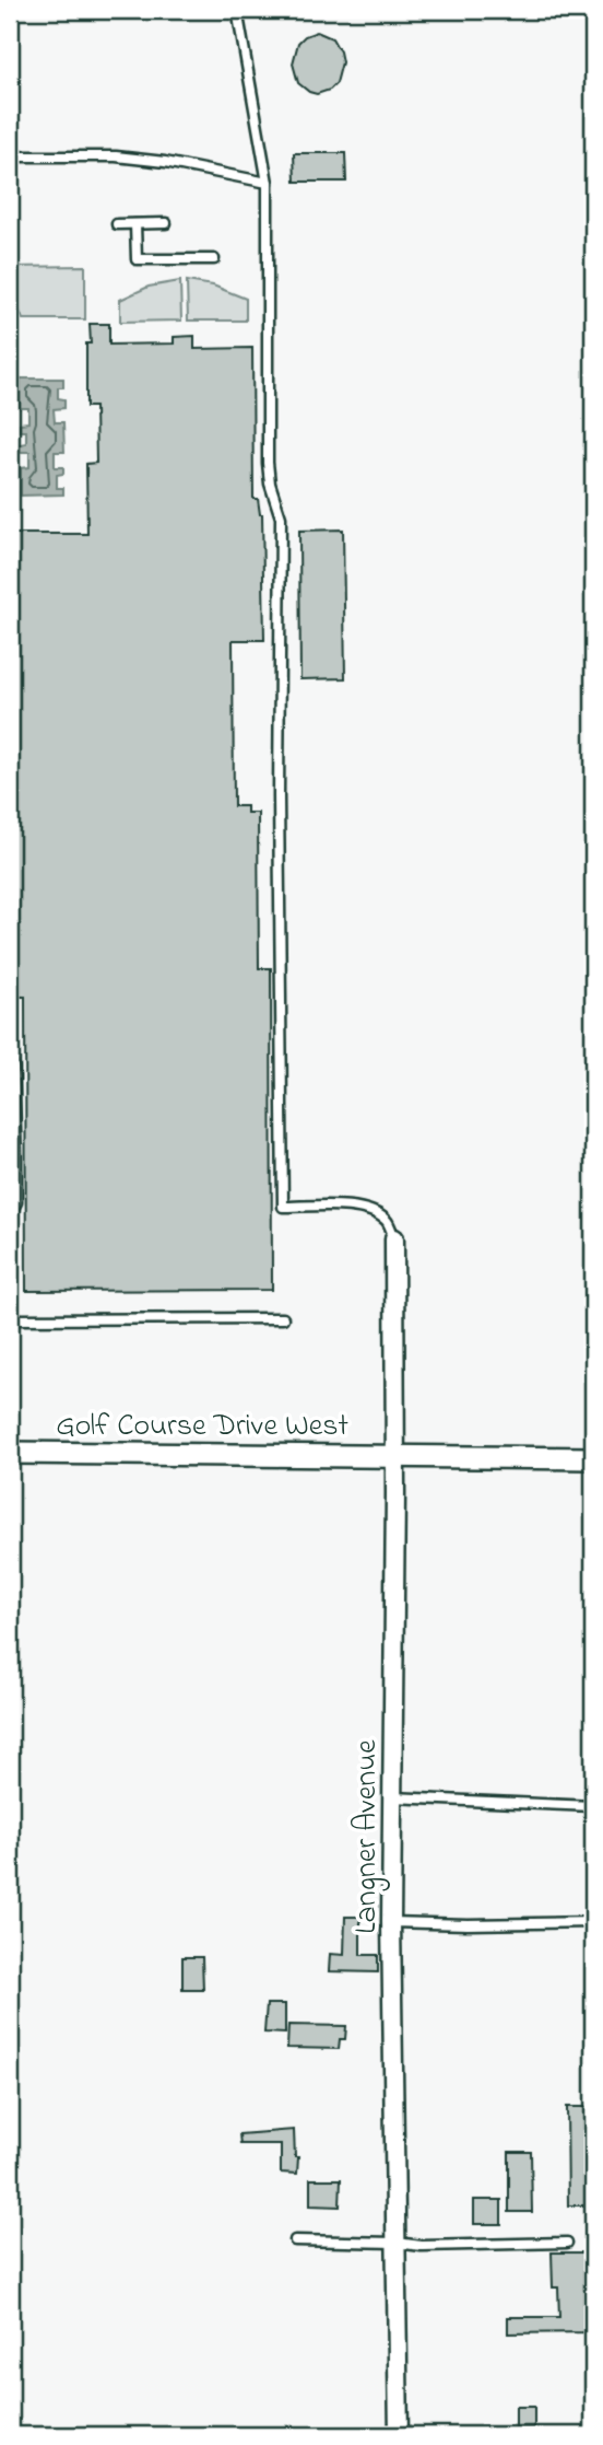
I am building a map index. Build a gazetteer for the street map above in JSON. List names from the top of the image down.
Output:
{
  "streets": {
    "street": ["Golf Course Drive West", "Langner Avenue"]
  },
  "crossings": [
    ["Golf Course Drive West", "Langner Avenue"]
  ]
}
